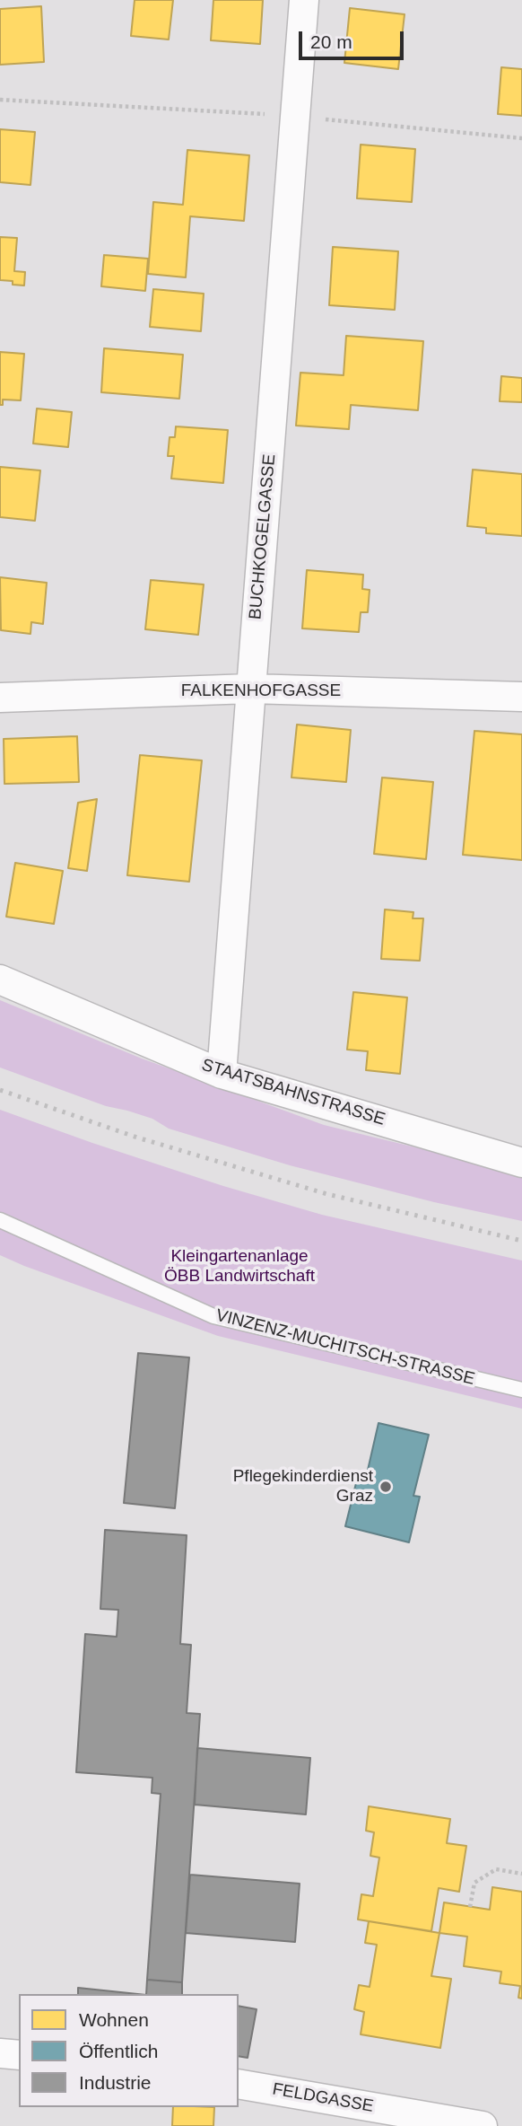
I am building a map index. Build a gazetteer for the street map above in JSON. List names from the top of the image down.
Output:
{
  "streets": {
    "street": [
      "BUCHKOGELGASSE",
      "FALKENHOFGASSE",
      "STAATSBAHNSTRASSE",
      "FELDGASSE"
    ],
    "lane": ["VINZENZ-MUCHITSCH-STRASSE"]
  },
  "crossings": [
    ["BUCHKOGELGASSE", "FALKENHOFGASSE"],
    ["BUCHKOGELGASSE", "STAATSBAHNSTRASSE"]
  ],
  "parks": ["Kleingartenanlage ÖBB Landwirtschaft"],
  "places": ["Pflegekinderdienst Graz"],
  "legend": ["Wohnen", "Öffentlich", "Industrie"],
  "scale_bar": "20 m"
}
